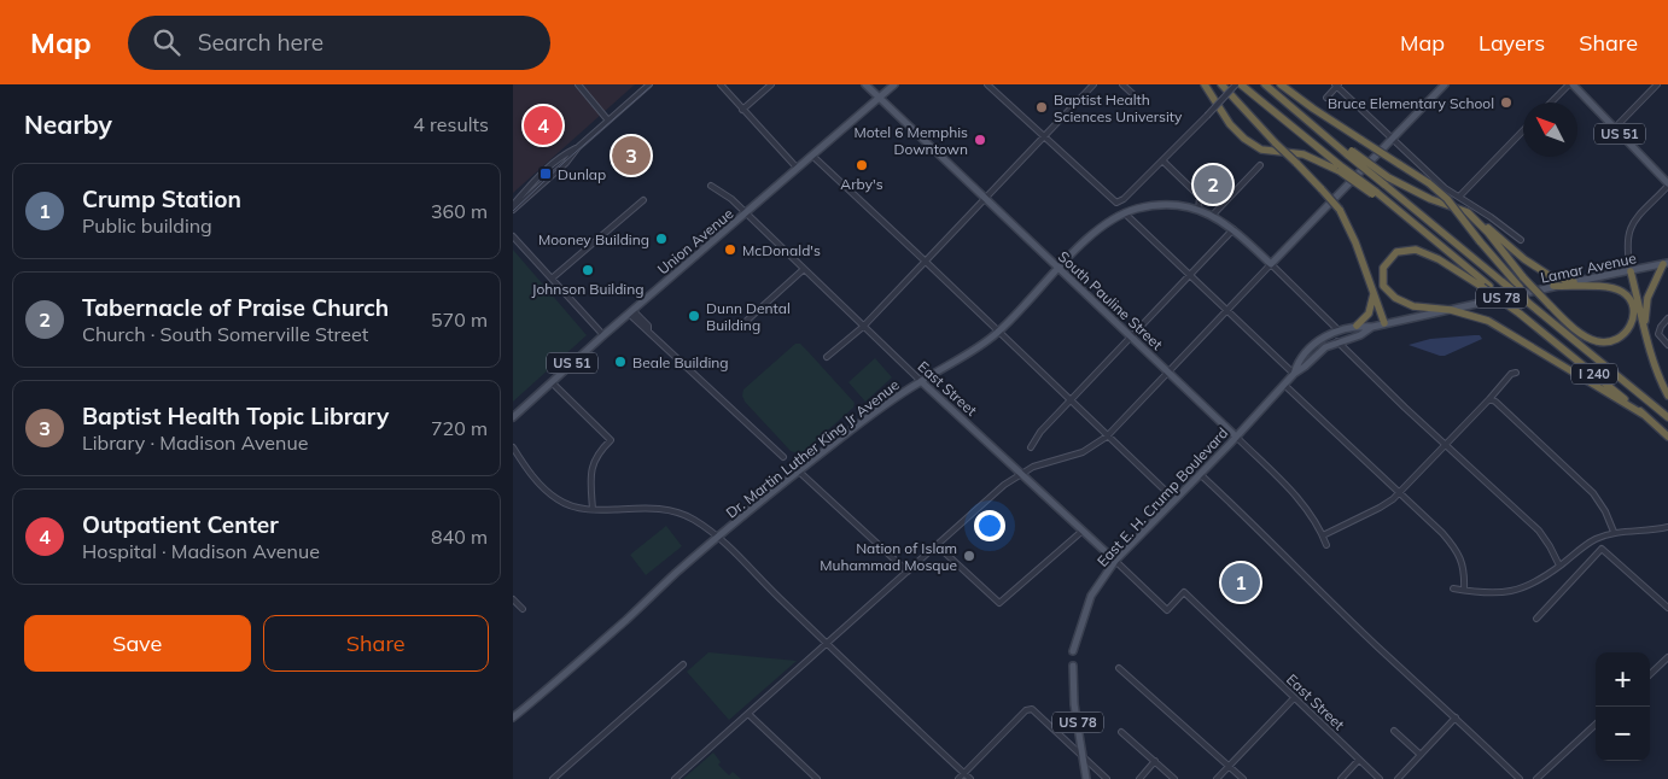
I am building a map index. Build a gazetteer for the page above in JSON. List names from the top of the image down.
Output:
{
  "streets": {
    "highway": ["I 240"],
    "main road": [
      "US 51",
      "Union Avenue",
      "Lamar Avenue",
      "US 78",
      "South Pauline Street",
      "East Street",
      "Dr. Martin Luther King Jr Avenue",
      "East E. H. Crump Boulevard"
    ]
  },
  "crossings": [
    ["Union Avenue", "South Pauline Street"],
    ["Union Avenue", "East Street"],
    ["Lamar Avenue", "East E. H. Crump Boulevard"],
    ["South Pauline Street", "Dr. Martin Luther King Jr Avenue"],
    ["South Pauline Street", "East E. H. Crump Boulevard"],
    ["East Street", "Dr. Martin Luther King Jr Avenue"],
    ["East Street", "East E. H. Crump Boulevard"],
    ["Dr. Martin Luther King Jr Avenue", "East E. H. Crump Boulevard"]
  ],
  "places": {
    "other": [
      "Bruce Elementary School",
      "Baptist Health Sciences University",
      "Motel 6 Memphis Downtown",
      "Arby's",
      "Mooney Building",
      "McDonald's",
      "Johnson Building",
      "Dunn Dental Building",
      "Beale Building",
      "Nation of Islam Muhammad Mosque"
    ],
    "transit": ["Dunlap"]
  },
  "north": "top left",
  "page": {
    "header": "Map",
    "search": "Search here",
    "nav": ["Map", "Layers", "Share"],
    "heading": ["Nearby", "4 results"],
    "pins": [
      "4",
      "3",
      "2",
      "1"
    ],
    "list": [
      {
        "mark": "1",
        "name": "Crump Station",
        "note": "Public building",
        "value": "360 m"
      },
      {
        "mark": "2",
        "name": "Tabernacle of Praise Church",
        "note": "Church · South Somerville Street",
        "value": "570 m"
      },
      {
        "mark": "3",
        "name": "Baptist Health Topic Library",
        "note": "Library · Madison Avenue",
        "value": "720 m"
      },
      {
        "mark": "4",
        "name": "Outpatient Center",
        "note": "Hospital · Madison Avenue",
        "value": "840 m"
      }
    ],
    "buttons": ["Save", "Share"],
    "map_buttons": ["+", "−"]
  }
}
